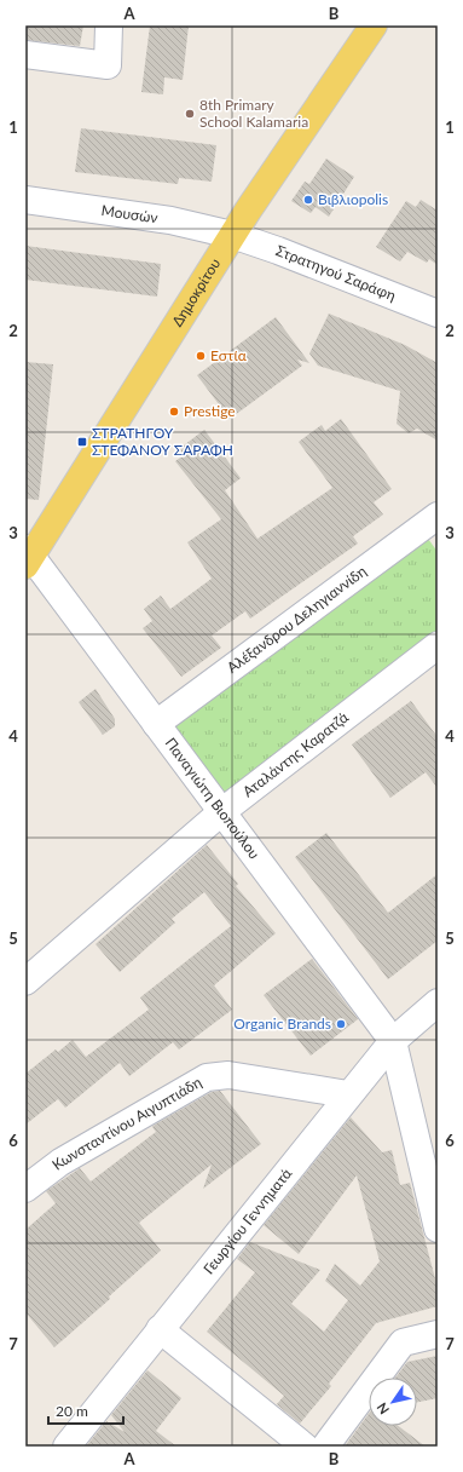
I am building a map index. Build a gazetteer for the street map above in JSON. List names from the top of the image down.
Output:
{
  "streets": {
    "main road": ["Δημοκρίτου"],
    "street": [
      "Μουσών",
      "Στρατηγού Σαράφη",
      "Αλέξανδρου Δεληγιαννίδη",
      "Αταλάντης Καρατζά",
      "Παναγιώτη Βιοπούλου",
      "Κωνσταντίνου Αιγυπτιάδη",
      "Γεωργίου Γεννηματά"
    ]
  },
  "crossings": [
    ["Μουσών", "Στρατηγού Σαράφη"],
    ["Μουσών", "Δημοκρίτου"],
    ["Στρατηγού Σαράφη", "Δημοκρίτου"],
    ["Δημοκρίτου", "Παναγιώτη Βιοπούλου"],
    ["Αλέξανδρου Δεληγιαννίδη", "Παναγιώτη Βιοπούλου"],
    ["Αταλάντης Καρατζά", "Παναγιώτη Βιοπούλου"],
    ["Παναγιώτη Βιοπούλου", "Γεωργίου Γεννηματά"],
    ["Κωνσταντίνου Αιγυπτιάδη", "Γεωργίου Γεννηματά"]
  ],
  "places": {
    "other": [
      "8th Primary School Kalamaria",
      "Βιβλιοpolis",
      "Εστία",
      "Prestige",
      "Organic Brands"
    ],
    "transit": ["ΣΤΡΑΤΗΓΟΥ ΣΤΕΦΑΝΟΥ ΣΑΡΑΦΗ"]
  },
  "scale_bar": "20 m",
  "north": "bottom left",
  "grid": {
    "columns": ["A", "B"],
    "rows": [
      "1",
      "2",
      "3",
      "4",
      "5",
      "6",
      "7"
    ]
  }
}
